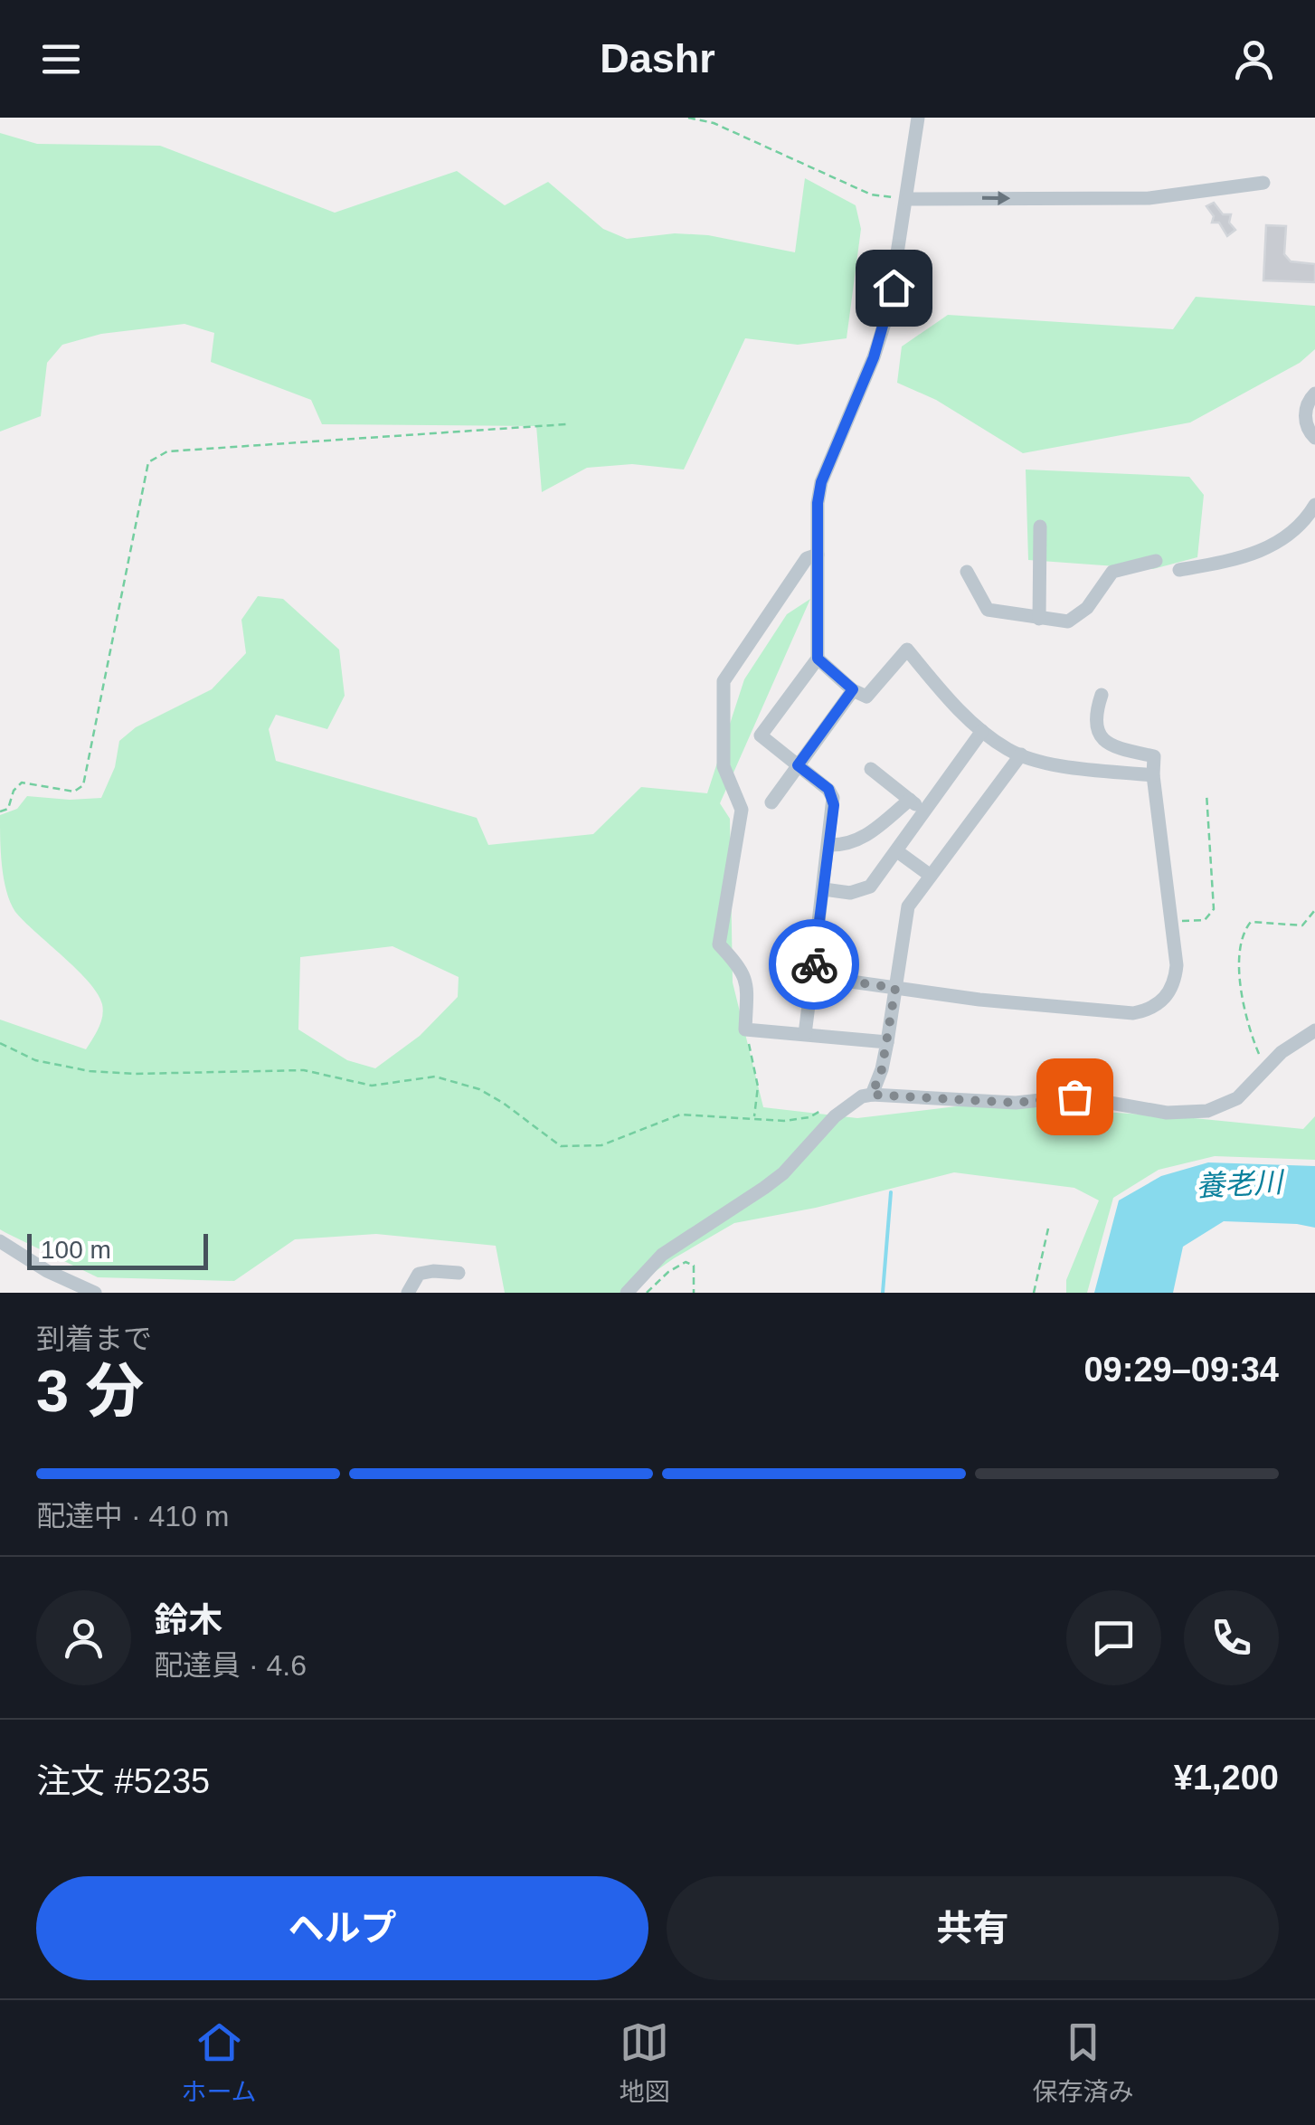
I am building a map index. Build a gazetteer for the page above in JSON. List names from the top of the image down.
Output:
{
  "water": ["養老川"],
  "scale_bar": "100 m",
  "page": {
    "header": "Dashr",
    "scale": "100 m",
    "heading": ["3 分", "到着まで", "09:29–09:34"],
    "panel": [
      "鈴木",
      "配達員 · 4.6",
      "注文 #5235",
      "¥1,200"
    ],
    "bar": "配達中 · 410 m",
    "buttons": ["ヘルプ", "共有"],
    "tabs": ["ホーム", "地図", "保存済み"]
  }
}
